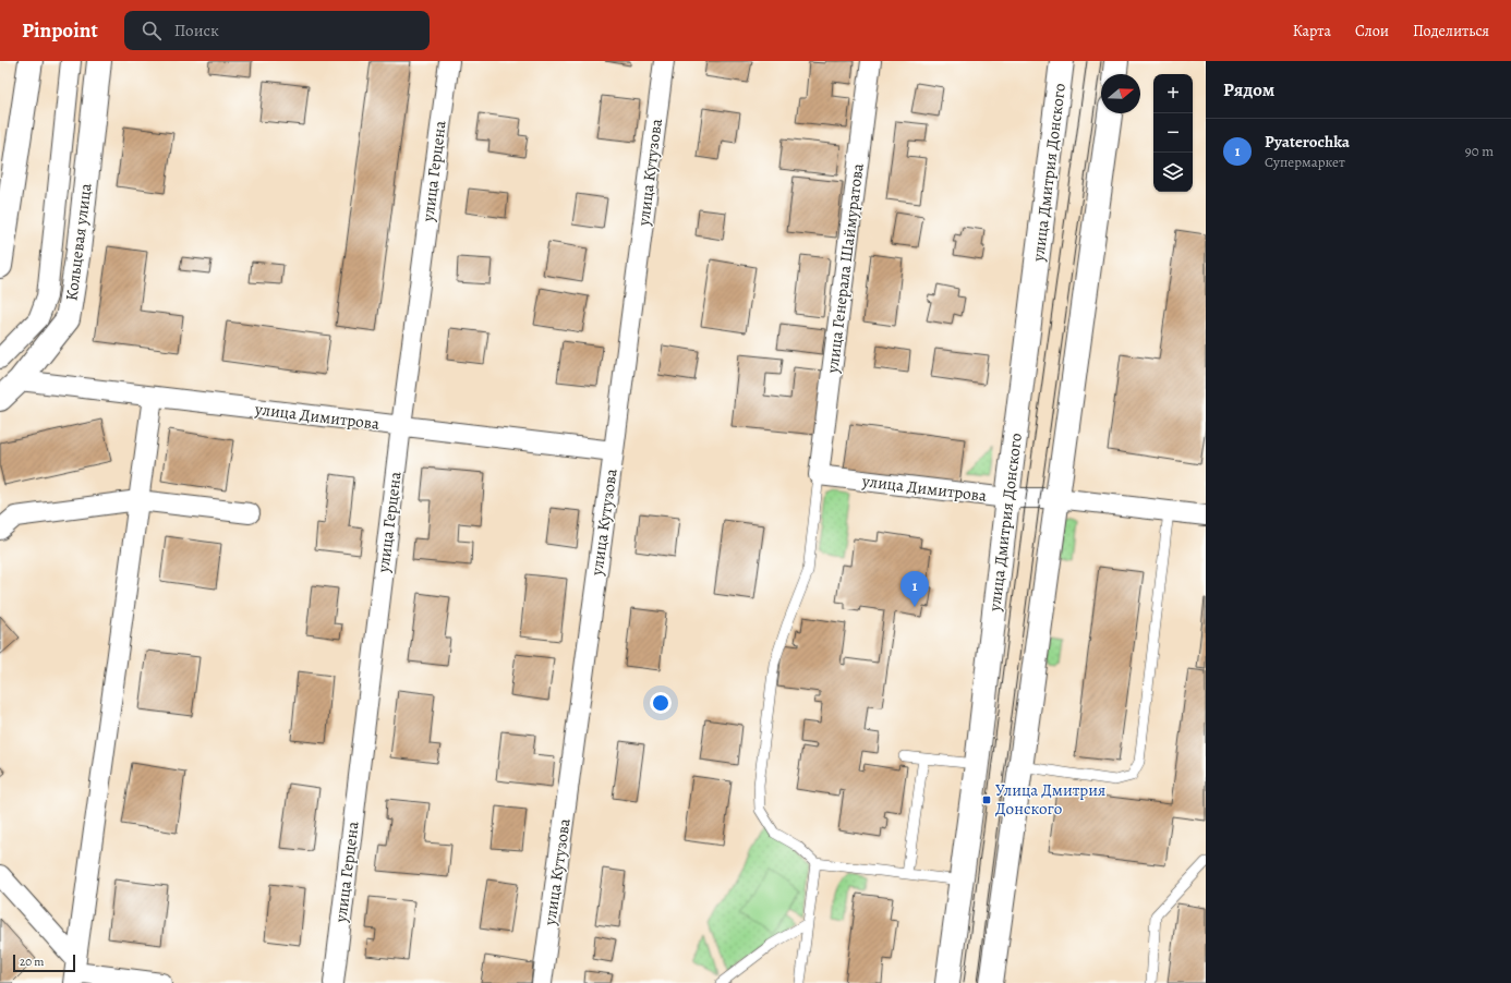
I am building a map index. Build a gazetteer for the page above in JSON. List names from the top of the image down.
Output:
{
  "streets": {
    "street": [
      "улица Герцена",
      "улица Кутузова",
      "улица Дмитрия Донского",
      "Кольцевая улица",
      "улица Генерала Шаймуратова",
      "улица Димитрова"
    ]
  },
  "crossings": [
    ["улица Герцена", "улица Димитрова"],
    ["улица Кутузова", "улица Димитрова"],
    ["улица Дмитрия Донского", "улица Димитрова"],
    ["Кольцевая улица", "улица Димитрова"],
    ["улица Генерала Шаймуратова", "улица Димитрова"]
  ],
  "places": {
    "transit": ["Улица Дмитрия Донского"]
  },
  "scale_bar": "20 m",
  "north": "right",
  "page": {
    "header": "Pinpoint",
    "search": "Поиск",
    "nav": ["Карта", "Слои", "Поделиться"],
    "heading": "Рядом",
    "map_buttons": ["+", "−"],
    "list": [
      {
        "mark": "1",
        "name": "Pyaterochka",
        "note": "Супермаркет",
        "value": "90 m"
      }
    ],
    "pins": "1",
    "scale": "20 m"
  }
}
